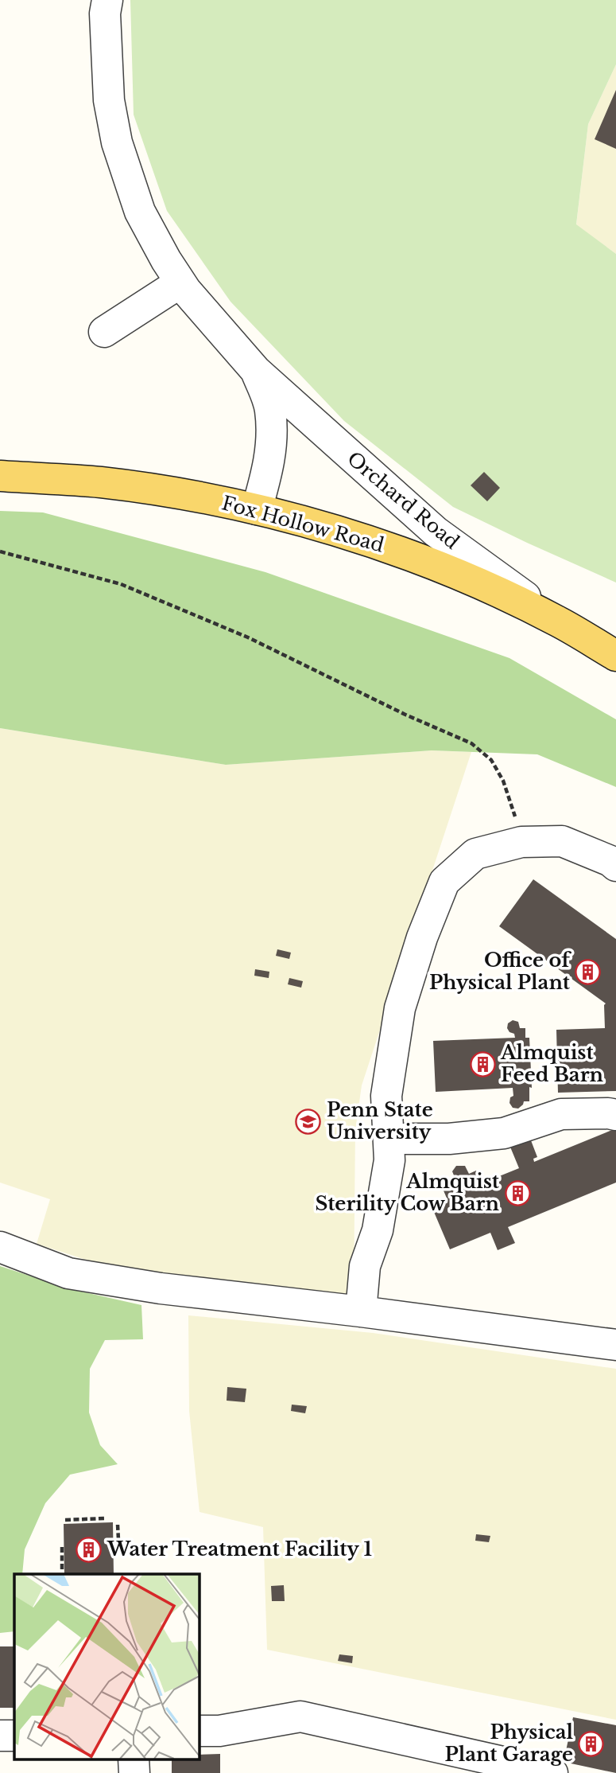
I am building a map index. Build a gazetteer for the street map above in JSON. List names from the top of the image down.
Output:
{
  "streets": {
    "main road": ["Fox Hollow Road"],
    "street": ["Orchard Road"]
  },
  "crossings": [
    ["Orchard Road", "Fox Hollow Road"]
  ],
  "places": {
    "building": [
      "Office of Physical Plant",
      "Almquist Feed Barn",
      "Almquist Sterility Cow Barn",
      "Water Treatment Facility 1",
      "Physical Plant Garage"
    ],
    "school or university": ["Penn State University"]
  }
}
